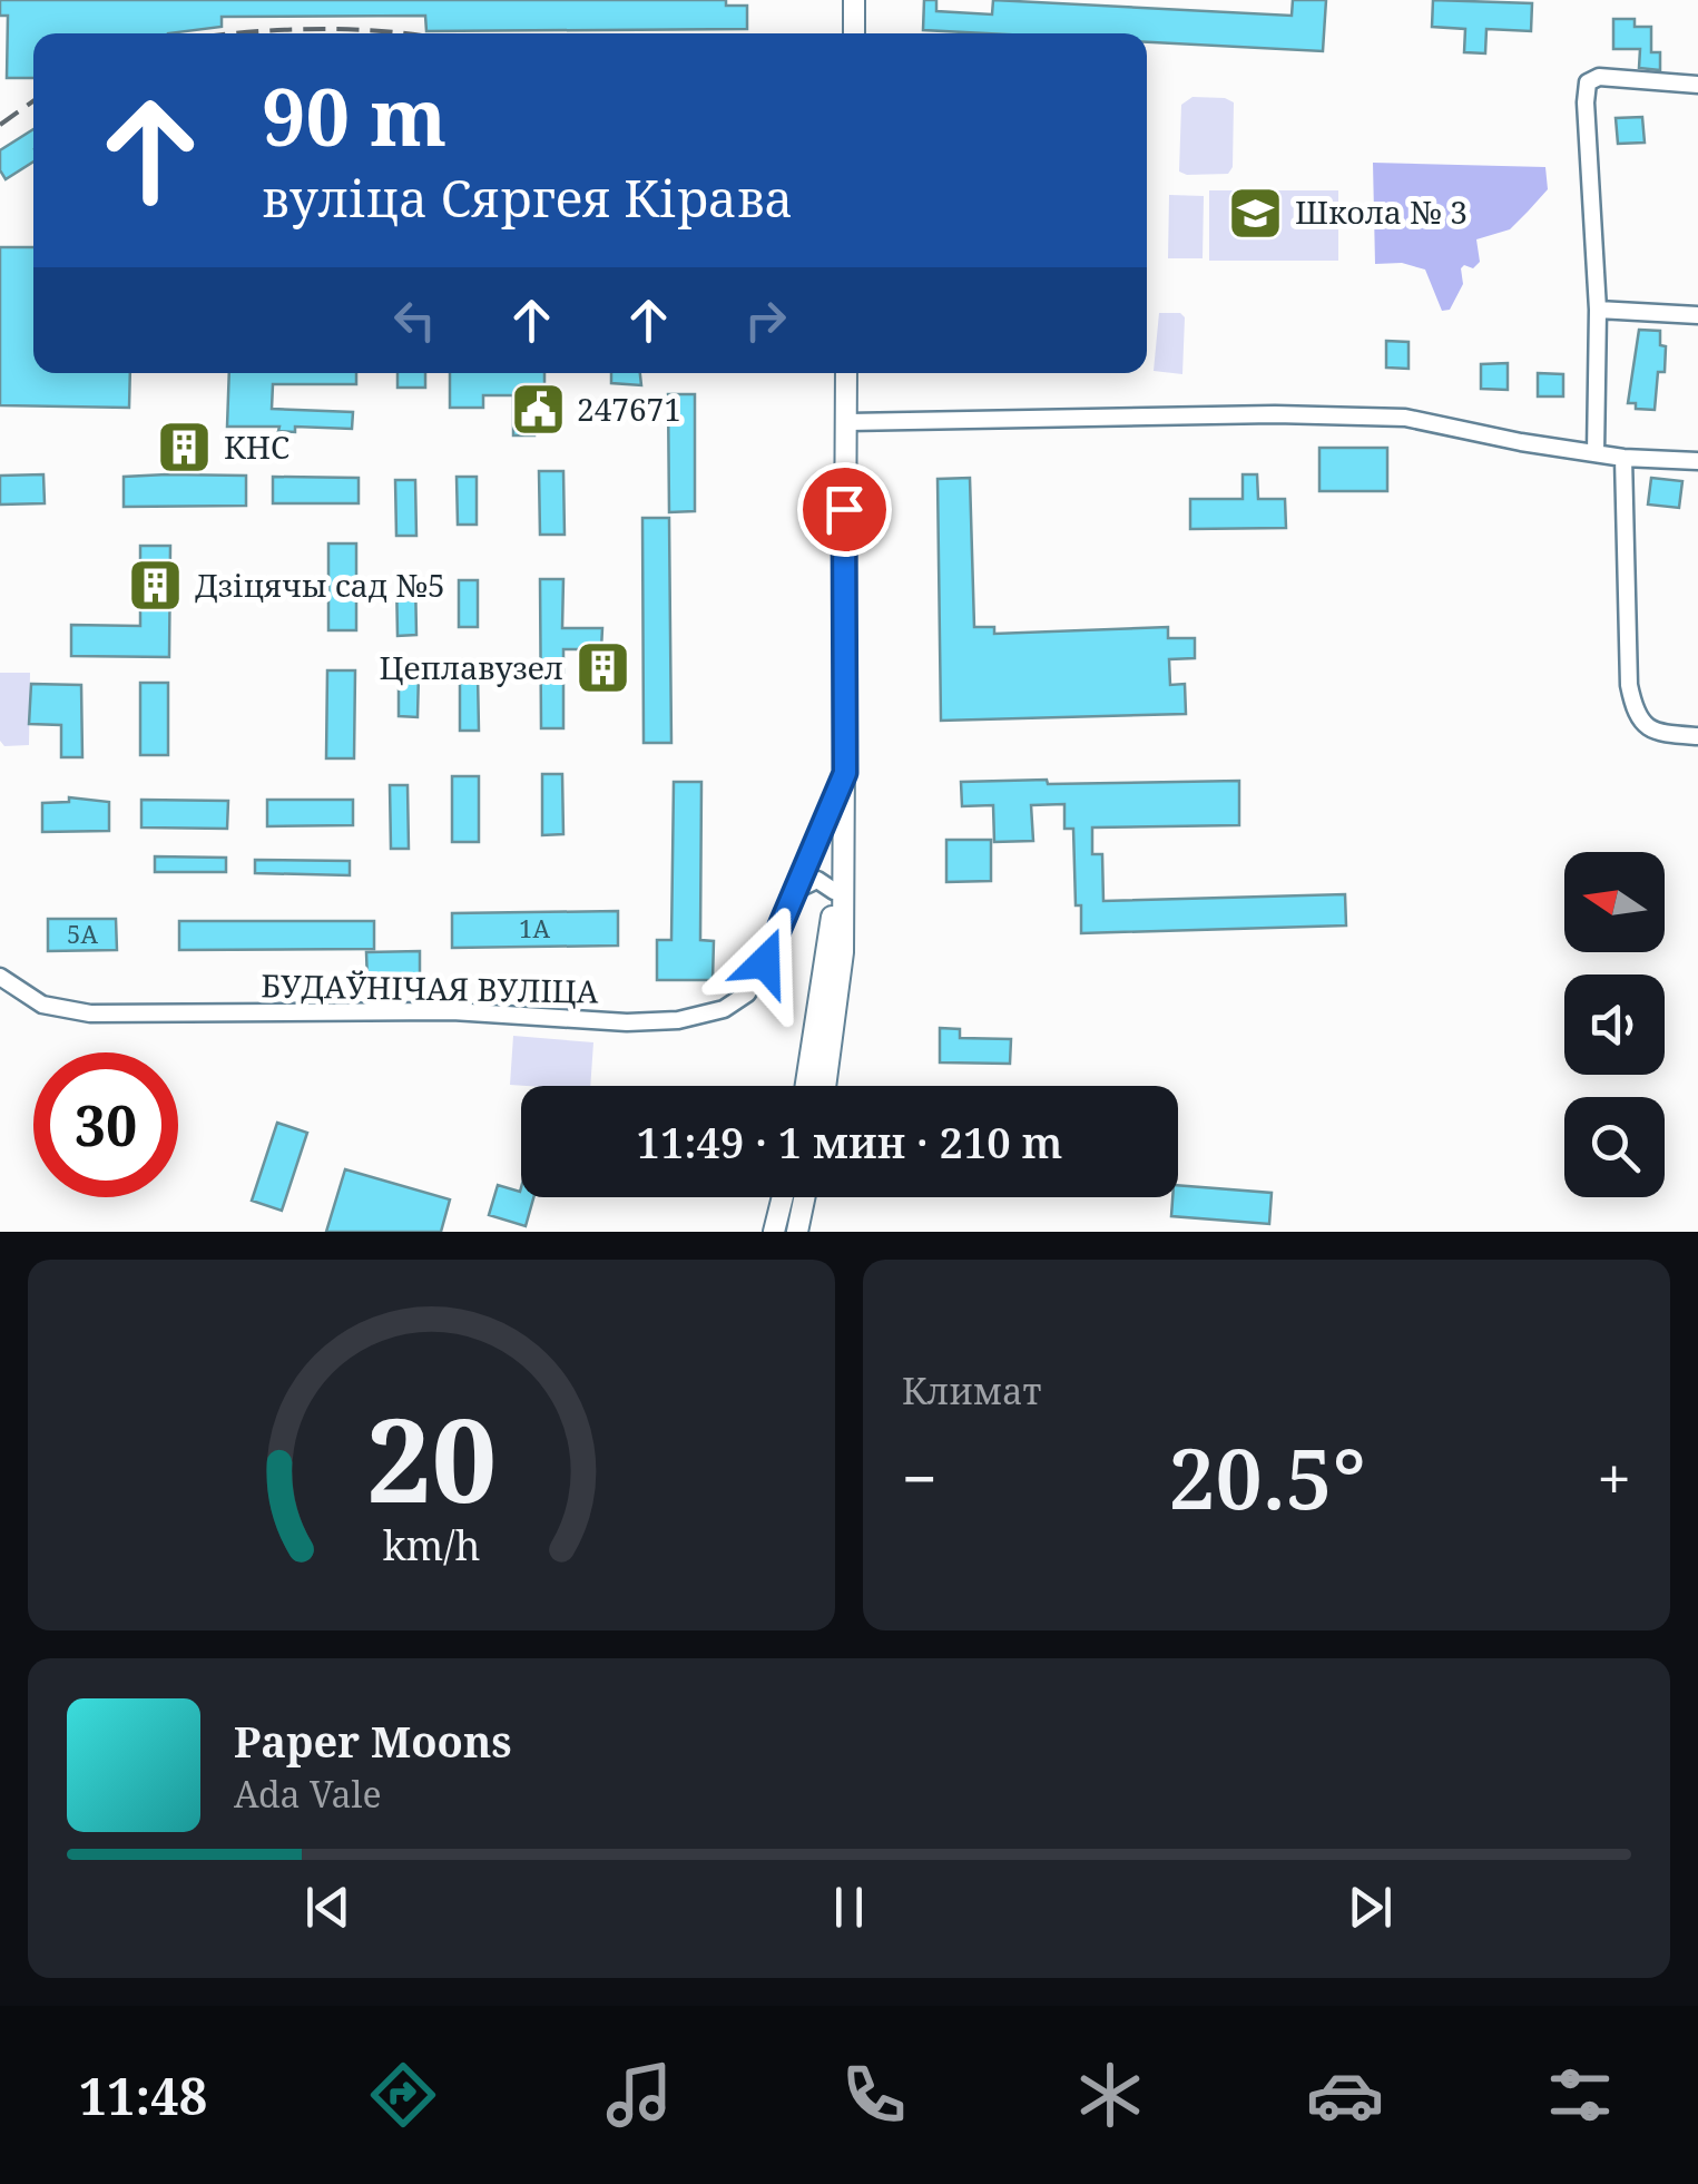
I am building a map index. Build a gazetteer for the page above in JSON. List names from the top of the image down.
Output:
{
  "streets": {
    "street": ["БУДАЎНІЧАЯ ВУЛІЦА"]
  },
  "places": {
    "school or university": ["Школа № 3"],
    "public building": ["247671"],
    "building": ["КНС", "Дзіцячы сад №5", "Цеплавузел"]
  },
  "house_numbers": ["1А", "5А"],
  "north": "left",
  "page": {
    "turn": ["90 m", "вуліца Сяргея Кірава"],
    "limit": "30",
    "trip": "11:49 · 1 мин · 210 m",
    "tile": "Климат",
    "heat": ["−", "20.5°", "+"],
    "song": ["Paper Moons", "Ada Vale"],
    "tabs": "11:48",
    "gauge": ["20", "km/h"]
  }
}
